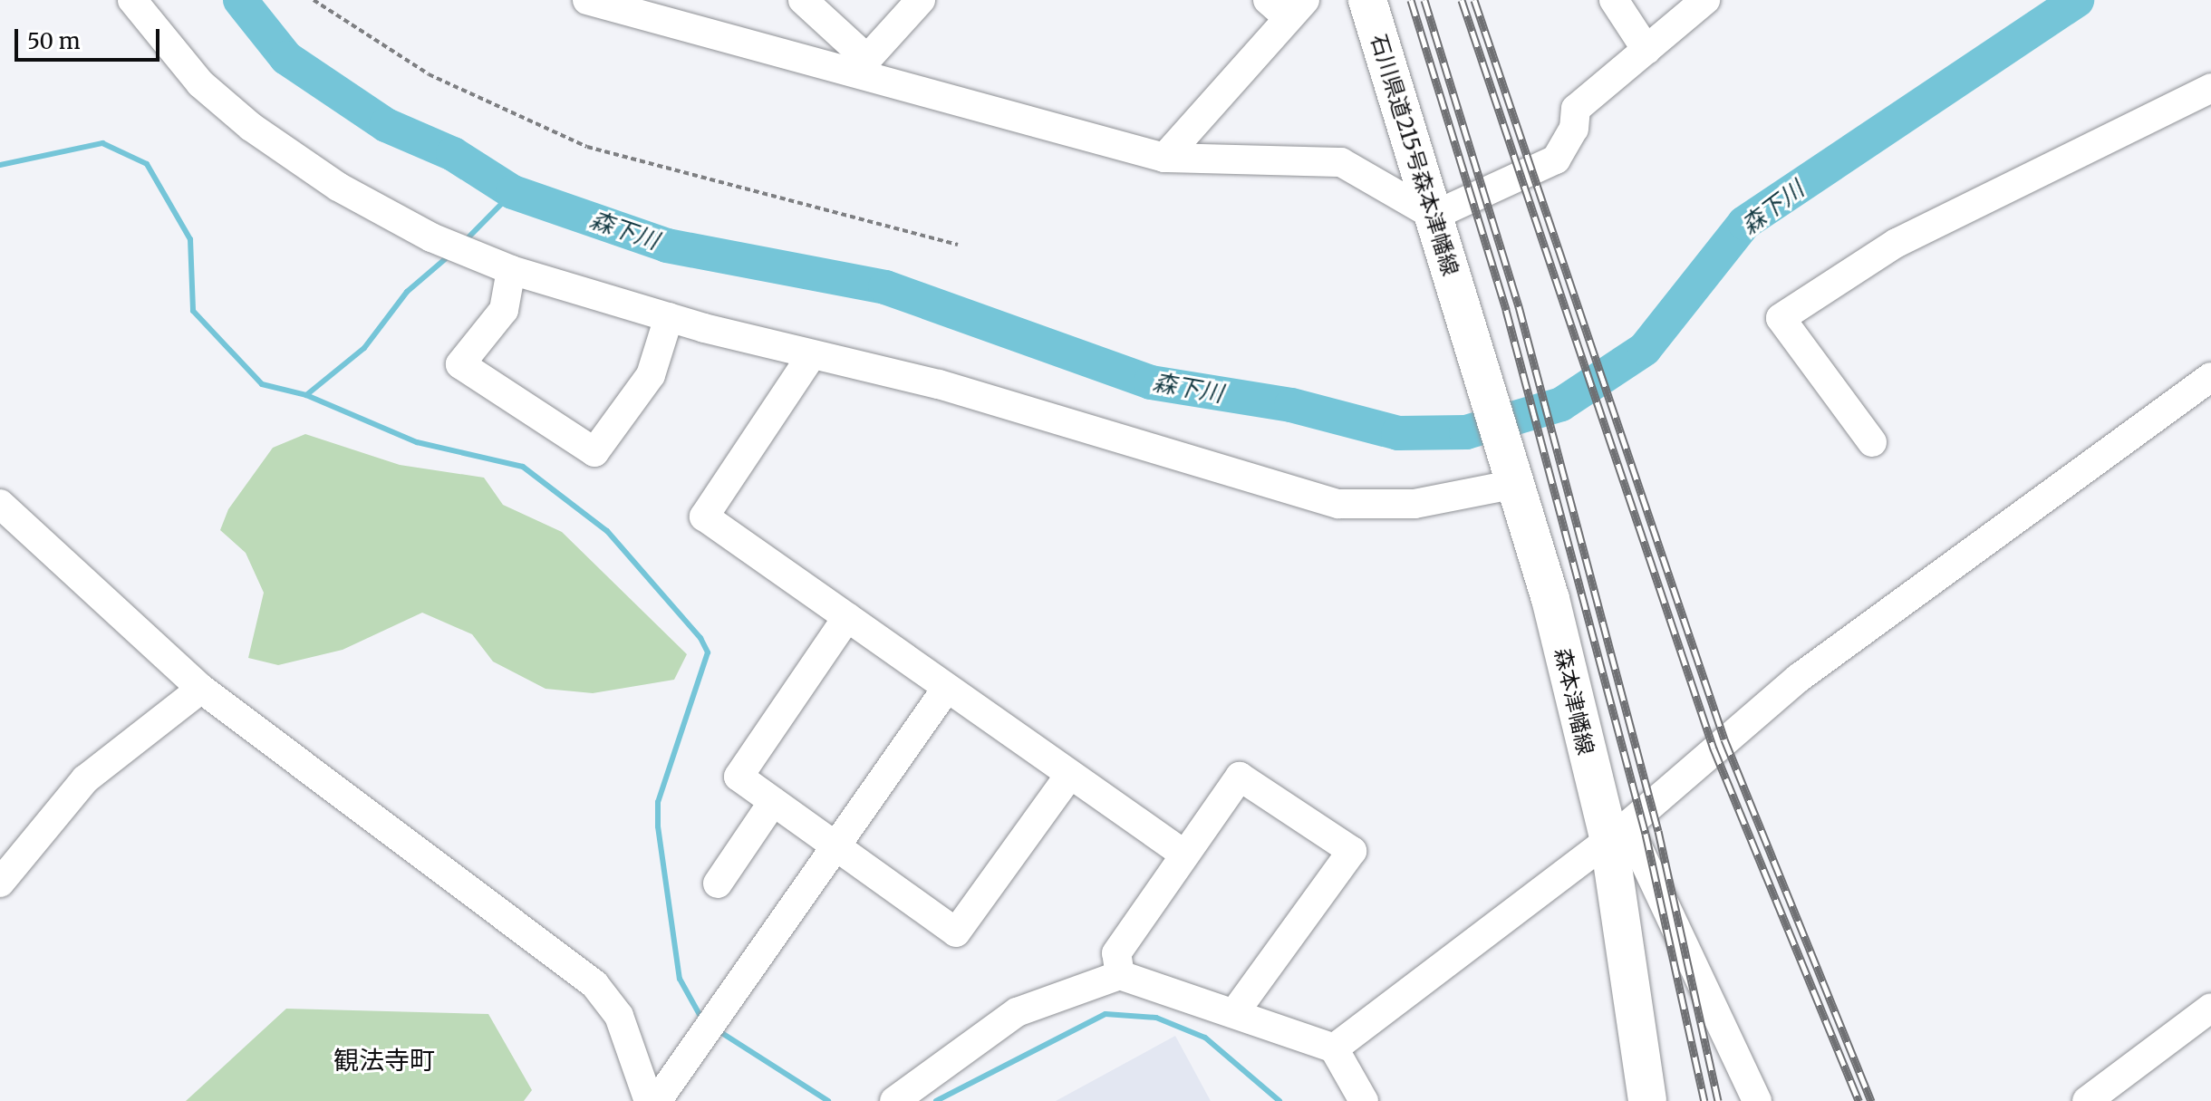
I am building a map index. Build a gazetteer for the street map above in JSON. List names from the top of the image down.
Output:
{
  "streets": {
    "main road": ["石川県道215号森本津幡線", "森本津幡線"]
  },
  "crossings": [
    ["石川県道215号森本津幡線", "森本津幡線"]
  ],
  "districts": ["観法寺町"],
  "water": ["森下川"],
  "scale_bar": "50 m"
}
